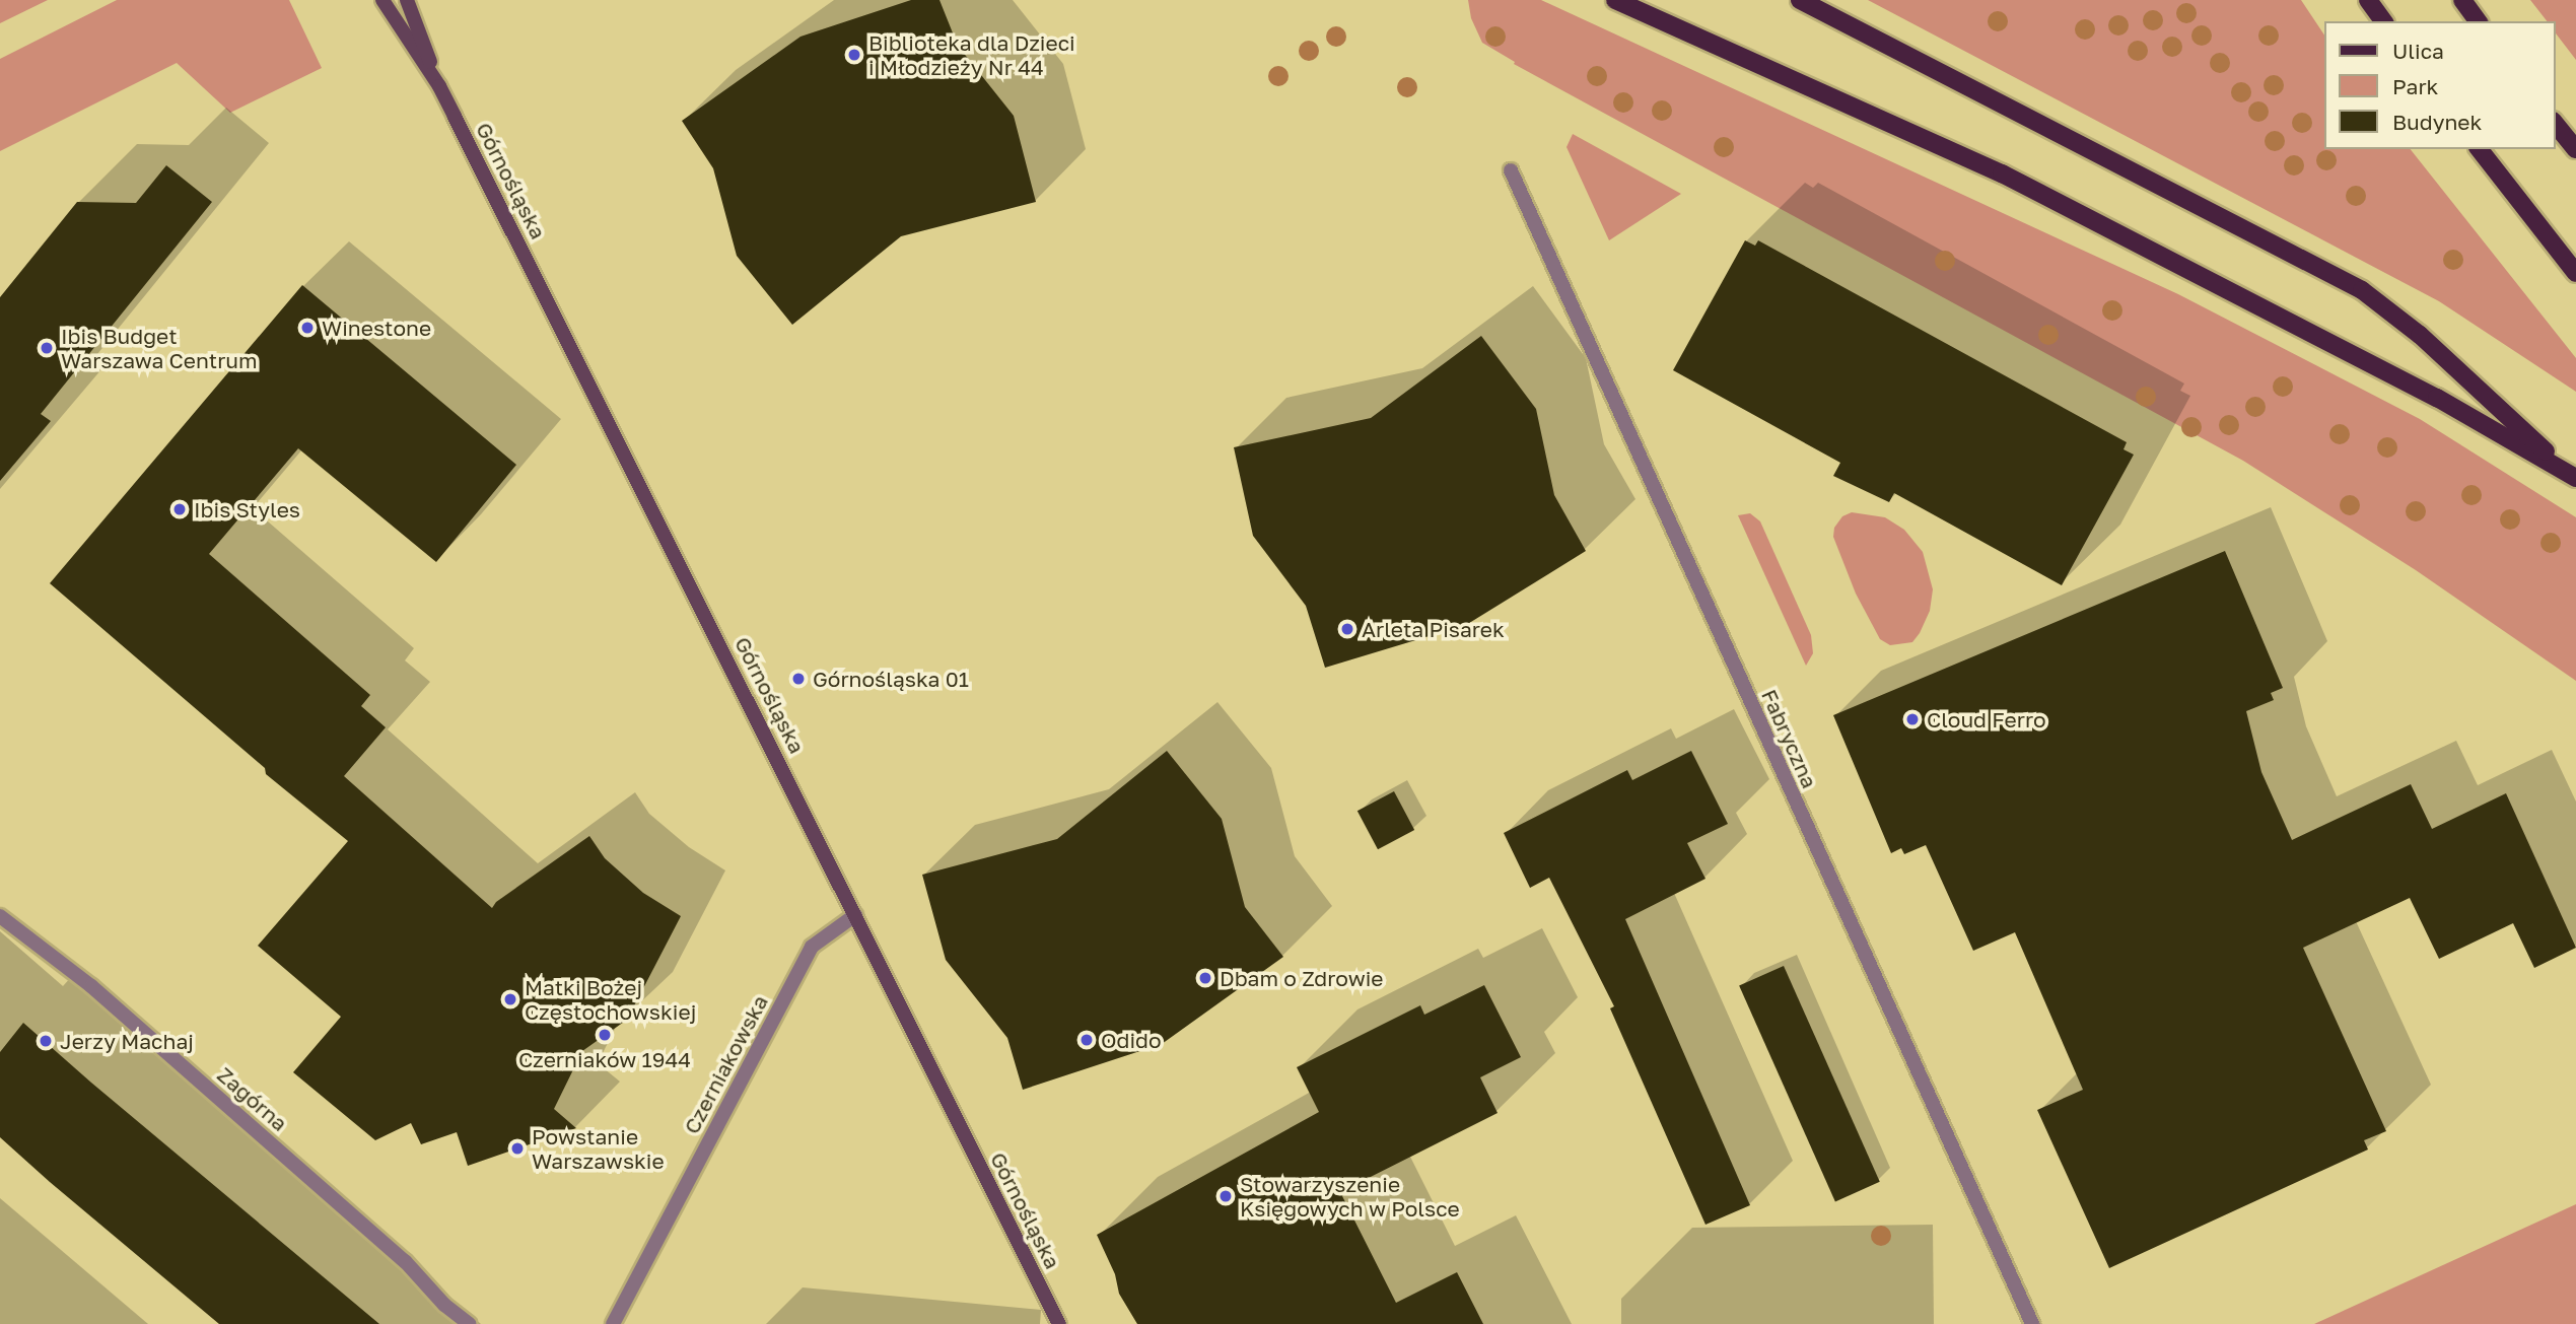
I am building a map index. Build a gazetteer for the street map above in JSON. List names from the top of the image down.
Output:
{
  "streets": {
    "street": [
      "Górnośląska",
      "Fabryczna",
      "Czerniakowska",
      "Zagórna"
    ]
  },
  "crossings": [
    ["Górnośląska", "Czerniakowska"]
  ],
  "places": [
    "Biblioteka dla Dzieci i Młodzieży Nr 44",
    "Winestone",
    "Ibis Budget Warszawa Centrum",
    "Ibis Styles",
    "Arleta Pisarek",
    "Górnośląska 01",
    "Cloud Ferro",
    "Dbam o Zdrowie",
    "Matki Bożej Częstochowskiej",
    "Czerniaków 1944",
    "Odido",
    "Jerzy Machaj",
    "Powstanie Warszawskie",
    "Stowarzyszenie Księgowych w Polsce"
  ],
  "legend": ["Ulica", "Park", "Budynek"]
}
